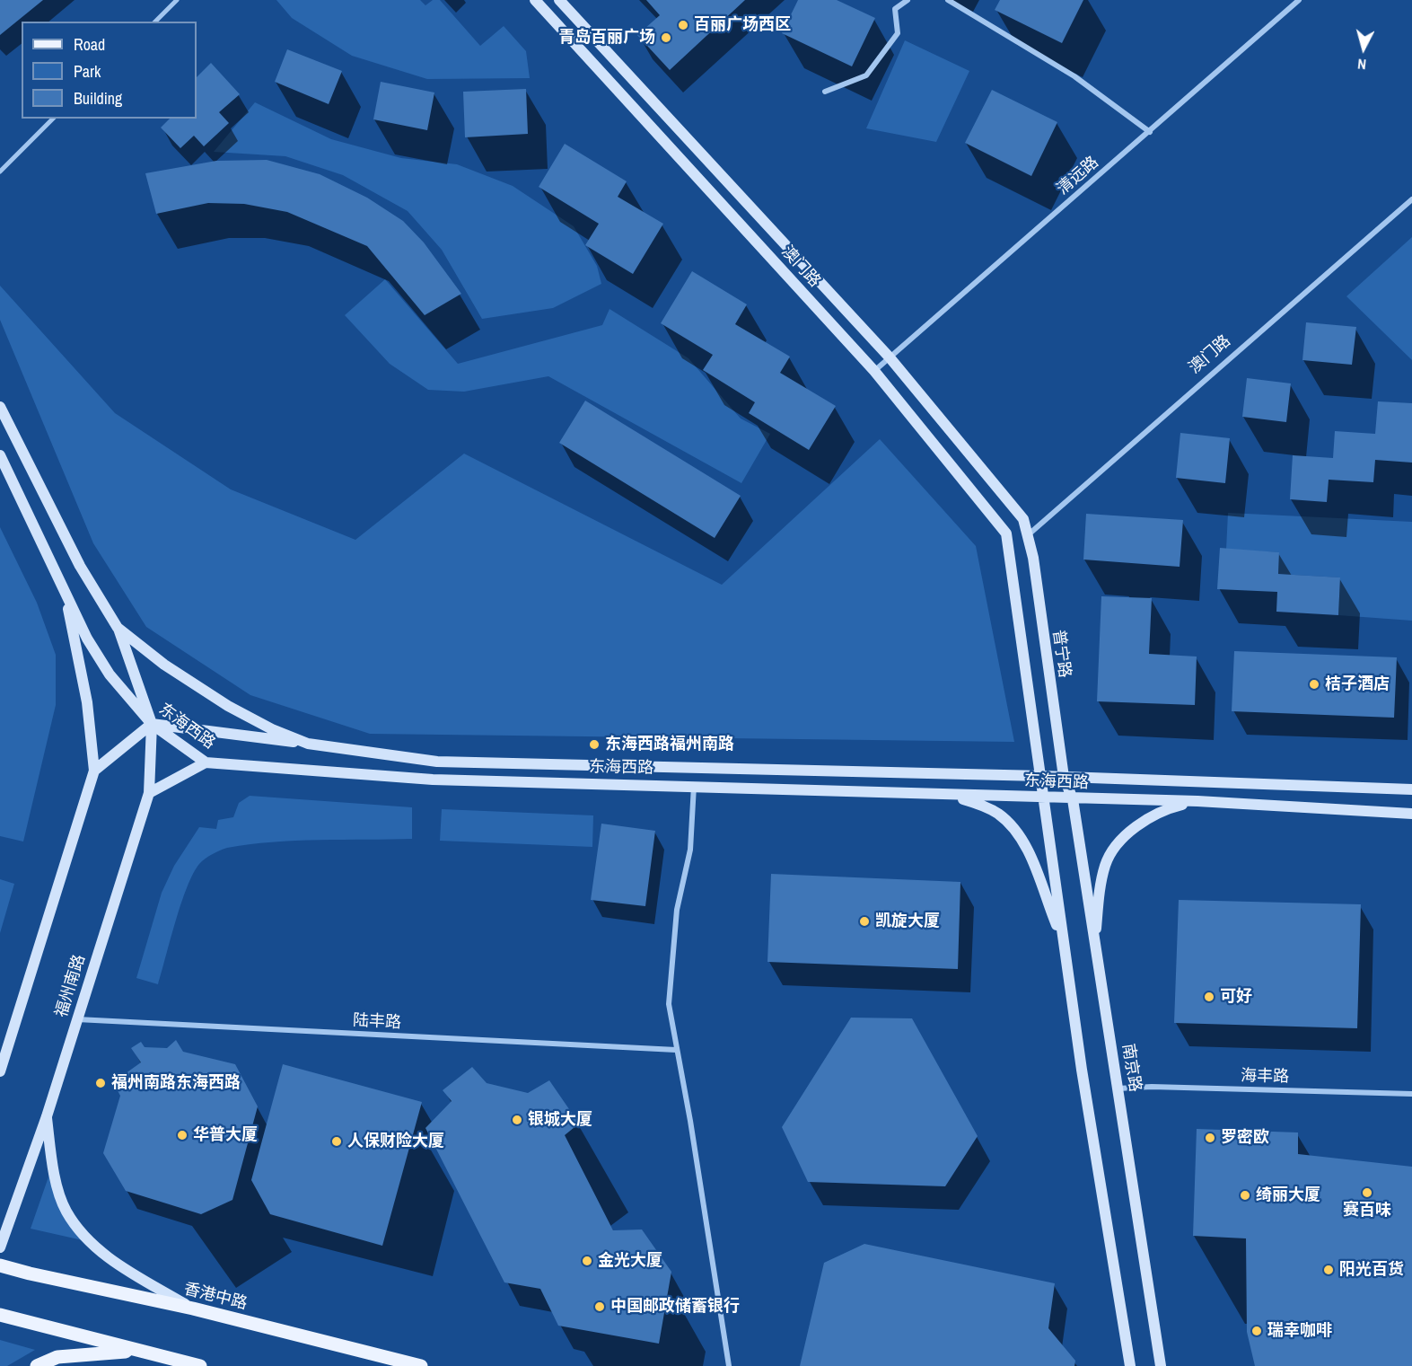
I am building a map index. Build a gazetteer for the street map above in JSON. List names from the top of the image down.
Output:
{
  "streets": {
    "main road": [
      "澳门路",
      "普宁路",
      "东海西路",
      "福州南路",
      "南京路",
      "香港中路"
    ],
    "street": ["清远路", "陆丰路", "海丰路"]
  },
  "crossings": [
    ["清远路", "澳门路"],
    ["澳门路", "普宁路"],
    ["普宁路", "东海西路"],
    ["普宁路", "南京路"],
    ["东海西路", "福州南路"],
    ["东海西路", "南京路"],
    ["福州南路", "陆丰路"],
    ["南京路", "海丰路"]
  ],
  "places": [
    "百丽广场西区",
    "青岛百丽广场",
    "桔子酒店",
    "东海西路福州南路",
    "凯旋大厦",
    "可好",
    "福州南路东海西路",
    "银城大厦",
    "华普大厦",
    "罗密欧",
    "人保财险大厦",
    "赛百味",
    "绮丽大厦",
    "金光大厦",
    "阳光百货",
    "中国邮政储蓄银行",
    "瑞幸咖啡"
  ],
  "legend": ["Road", "Park", "Building"],
  "north": "bottom"
}
